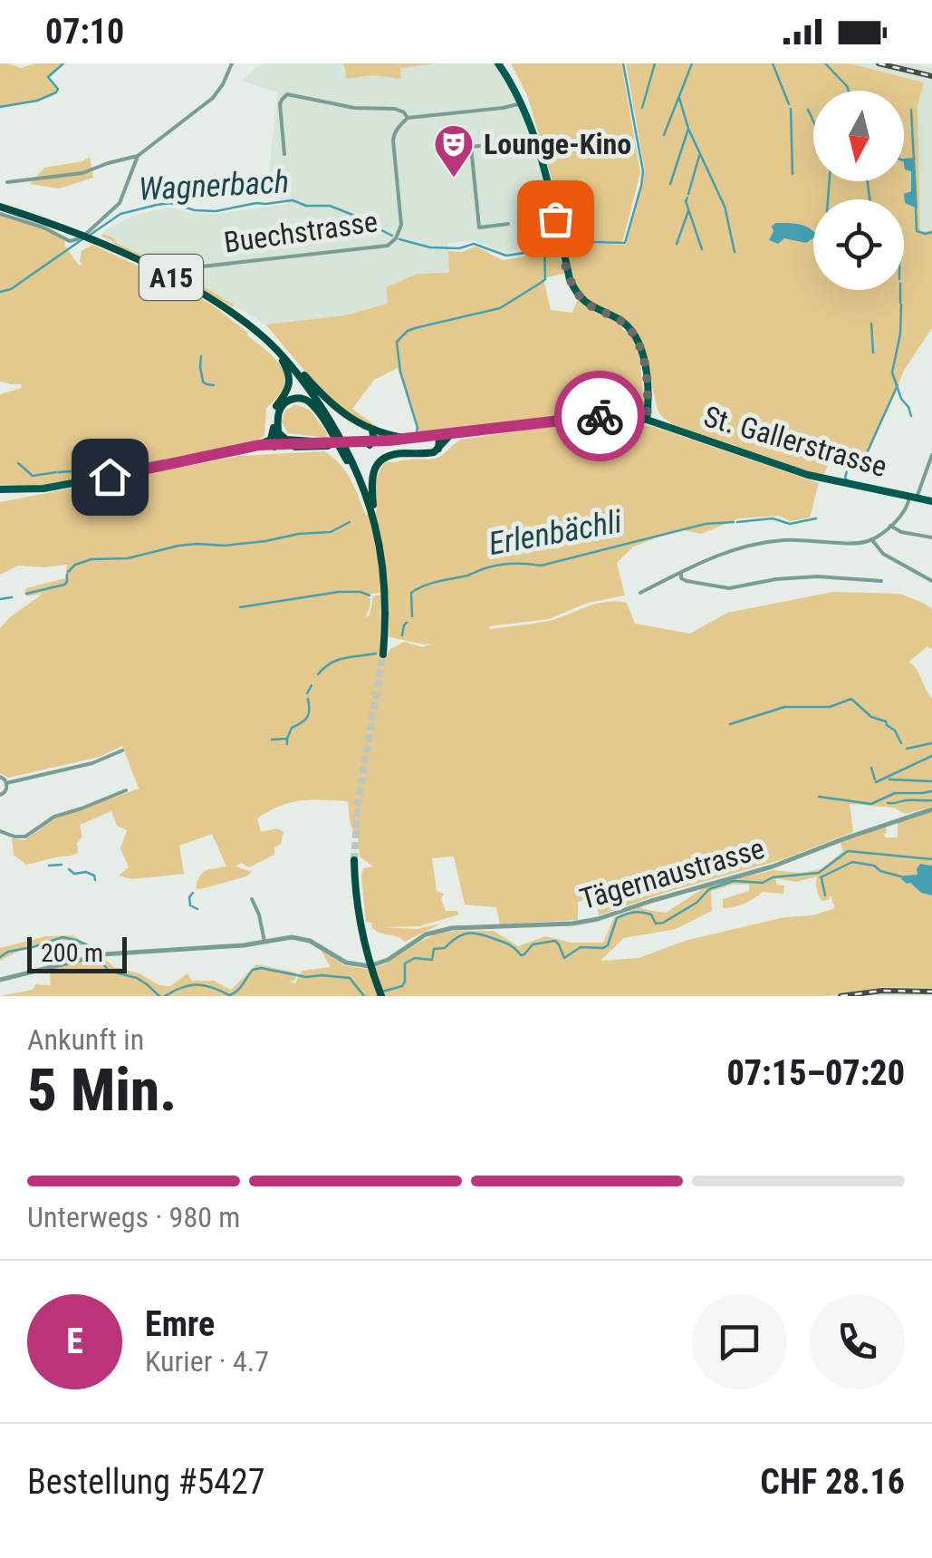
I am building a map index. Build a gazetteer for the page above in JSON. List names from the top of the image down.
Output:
{
  "streets": {
    "highway": ["A15"],
    "main road": ["St. Gallerstrasse"],
    "street": ["Buechstrasse", "Tägernaustrasse"]
  },
  "water": ["Wagnerbach", "Erlenbächli"],
  "places": {
    "theatre": ["Lounge-Kino"]
  },
  "scale_bar": "200 m",
  "north": "bottom",
  "page": {
    "status": "07:10",
    "scale": "200 m",
    "heading": ["5 Min.", "Ankunft in", "07:15–07:20"],
    "panel": [
      "Emre",
      "Kurier · 4.7",
      "Bestellung #5427",
      "CHF 28.16"
    ],
    "bar": "Unterwegs · 980 m",
    "round": "E"
  }
}
